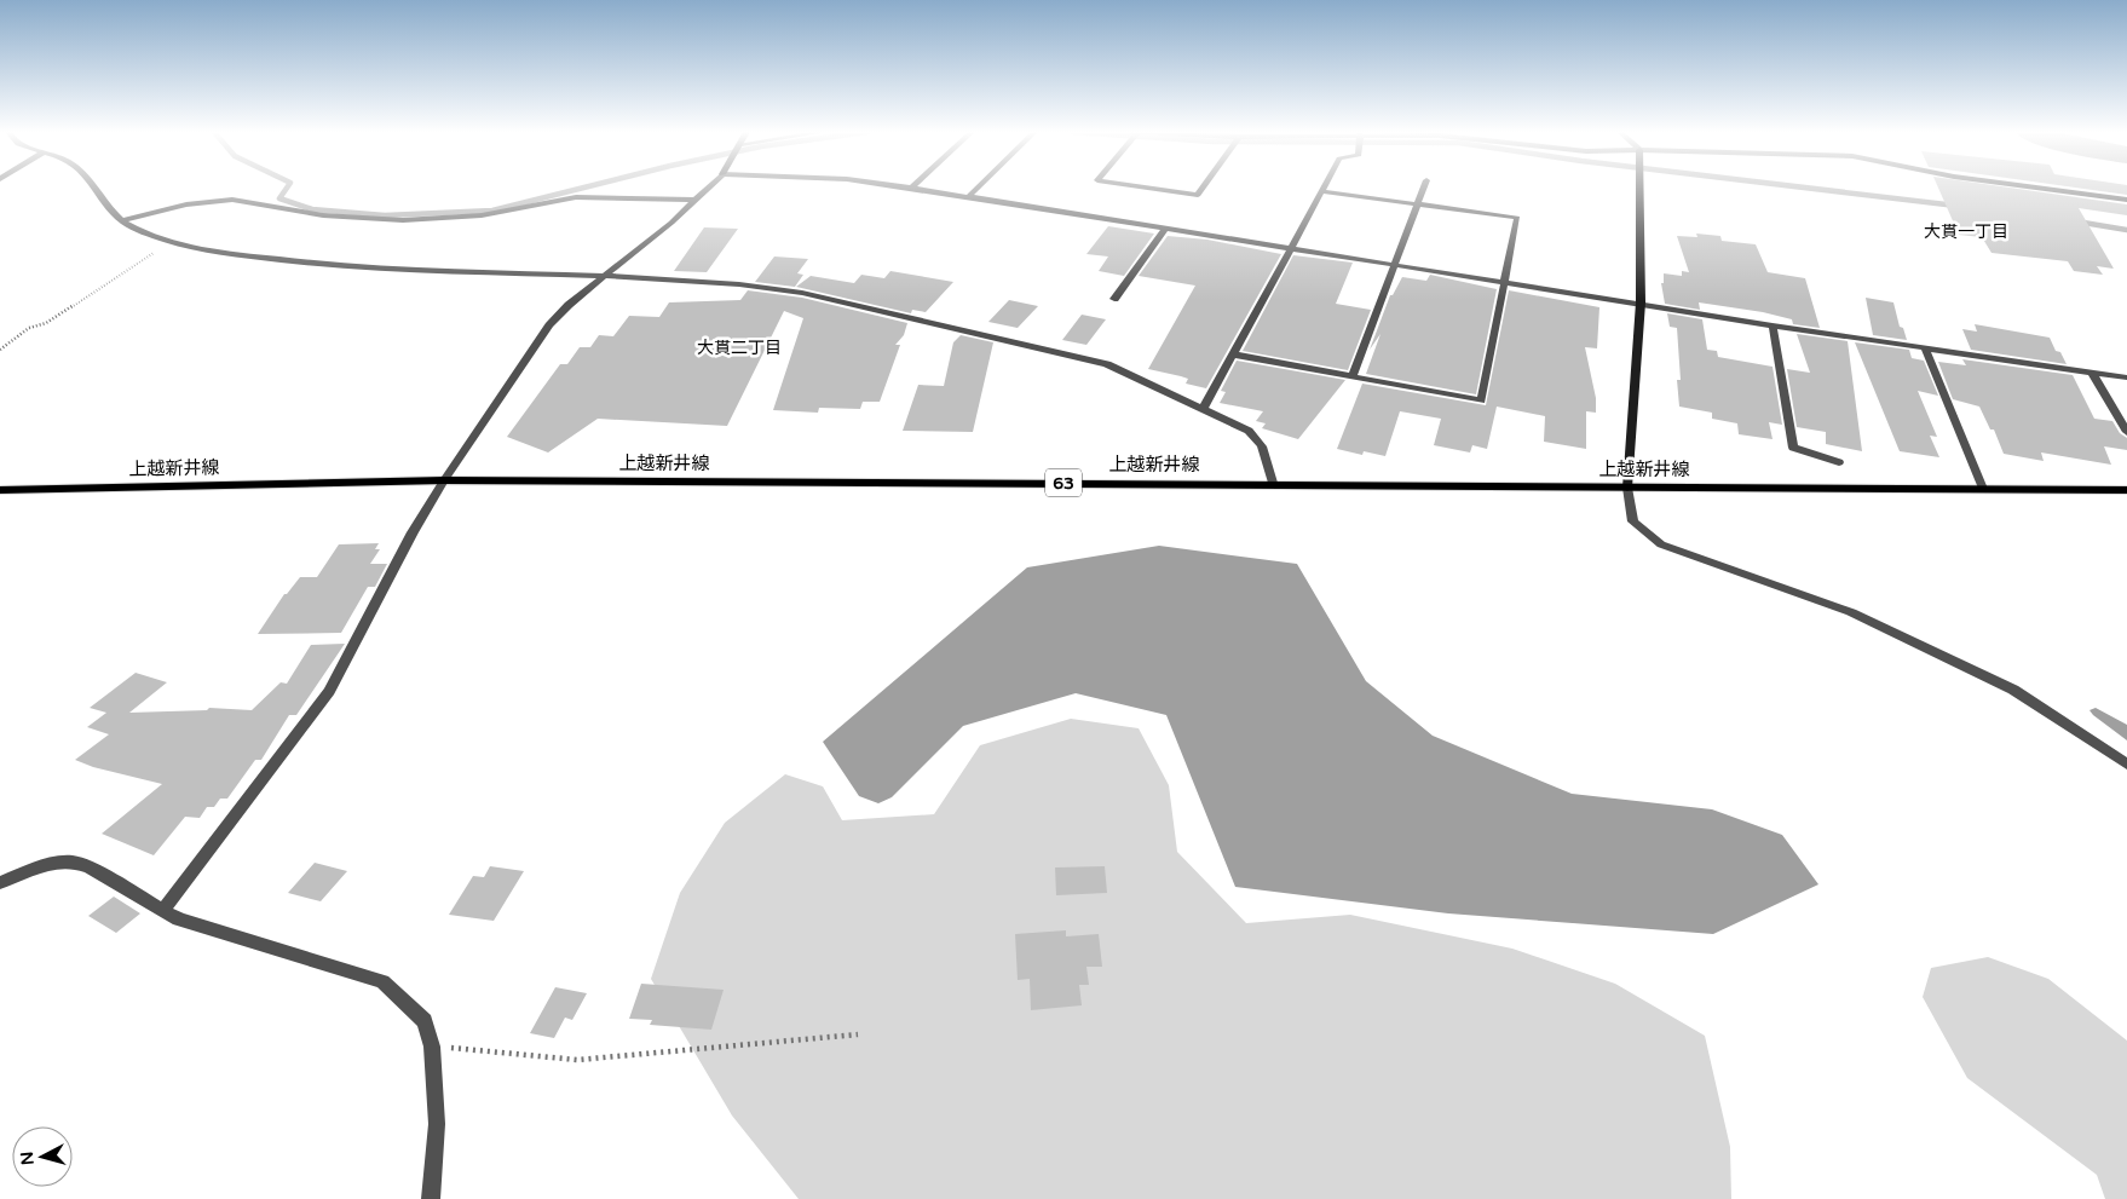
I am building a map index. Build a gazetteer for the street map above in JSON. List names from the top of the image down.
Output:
{
  "streets": {
    "main road": ["上越新井線", "63"]
  },
  "districts": ["大貫一丁目", "大貫二丁目"],
  "north": "left"
}
